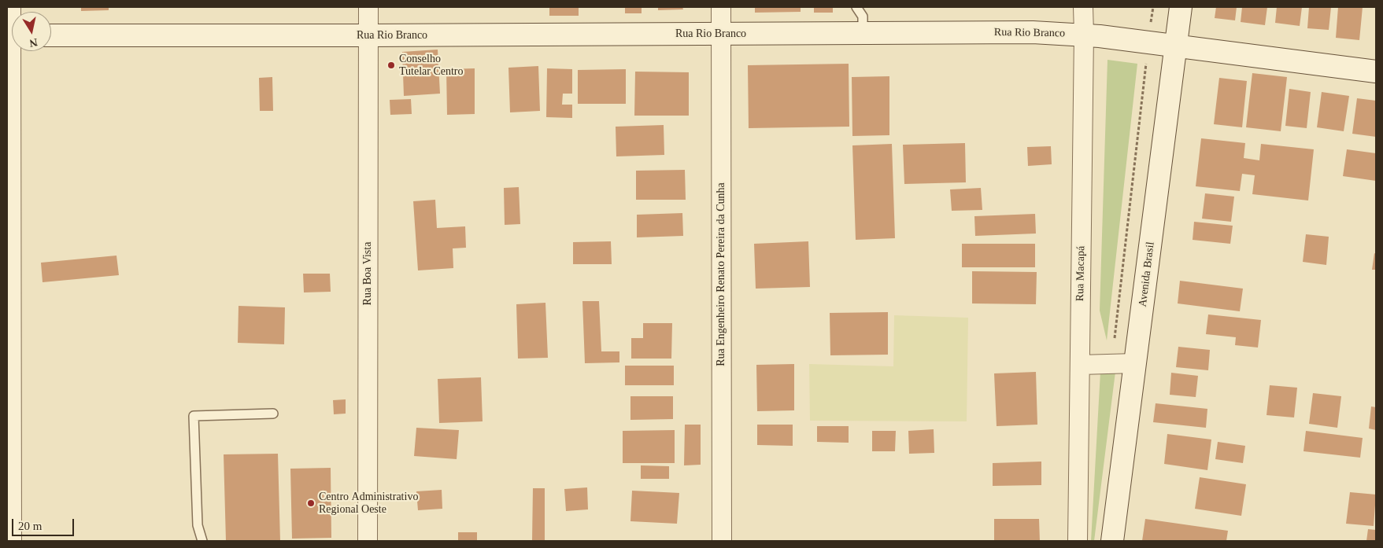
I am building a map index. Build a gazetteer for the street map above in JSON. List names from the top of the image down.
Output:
{
  "streets": {
    "street": [
      "Rua Rio Branco",
      "Rua Boa Vista",
      "Rua Macapá",
      "Rua Engenheiro Renato Pereira da Cunha",
      "Avenida Brasil"
    ]
  },
  "crossings": [
    ["Rua Rio Branco", "Rua Boa Vista"],
    ["Rua Rio Branco", "Rua Macapá"],
    ["Rua Rio Branco", "Rua Engenheiro Renato Pereira da Cunha"],
    ["Rua Rio Branco", "Avenida Brasil"]
  ],
  "places": ["Conselho Tutelar Centro", "Centro Administrativo Regional Oeste"],
  "scale_bar": "20 m",
  "north": "bottom"
}
